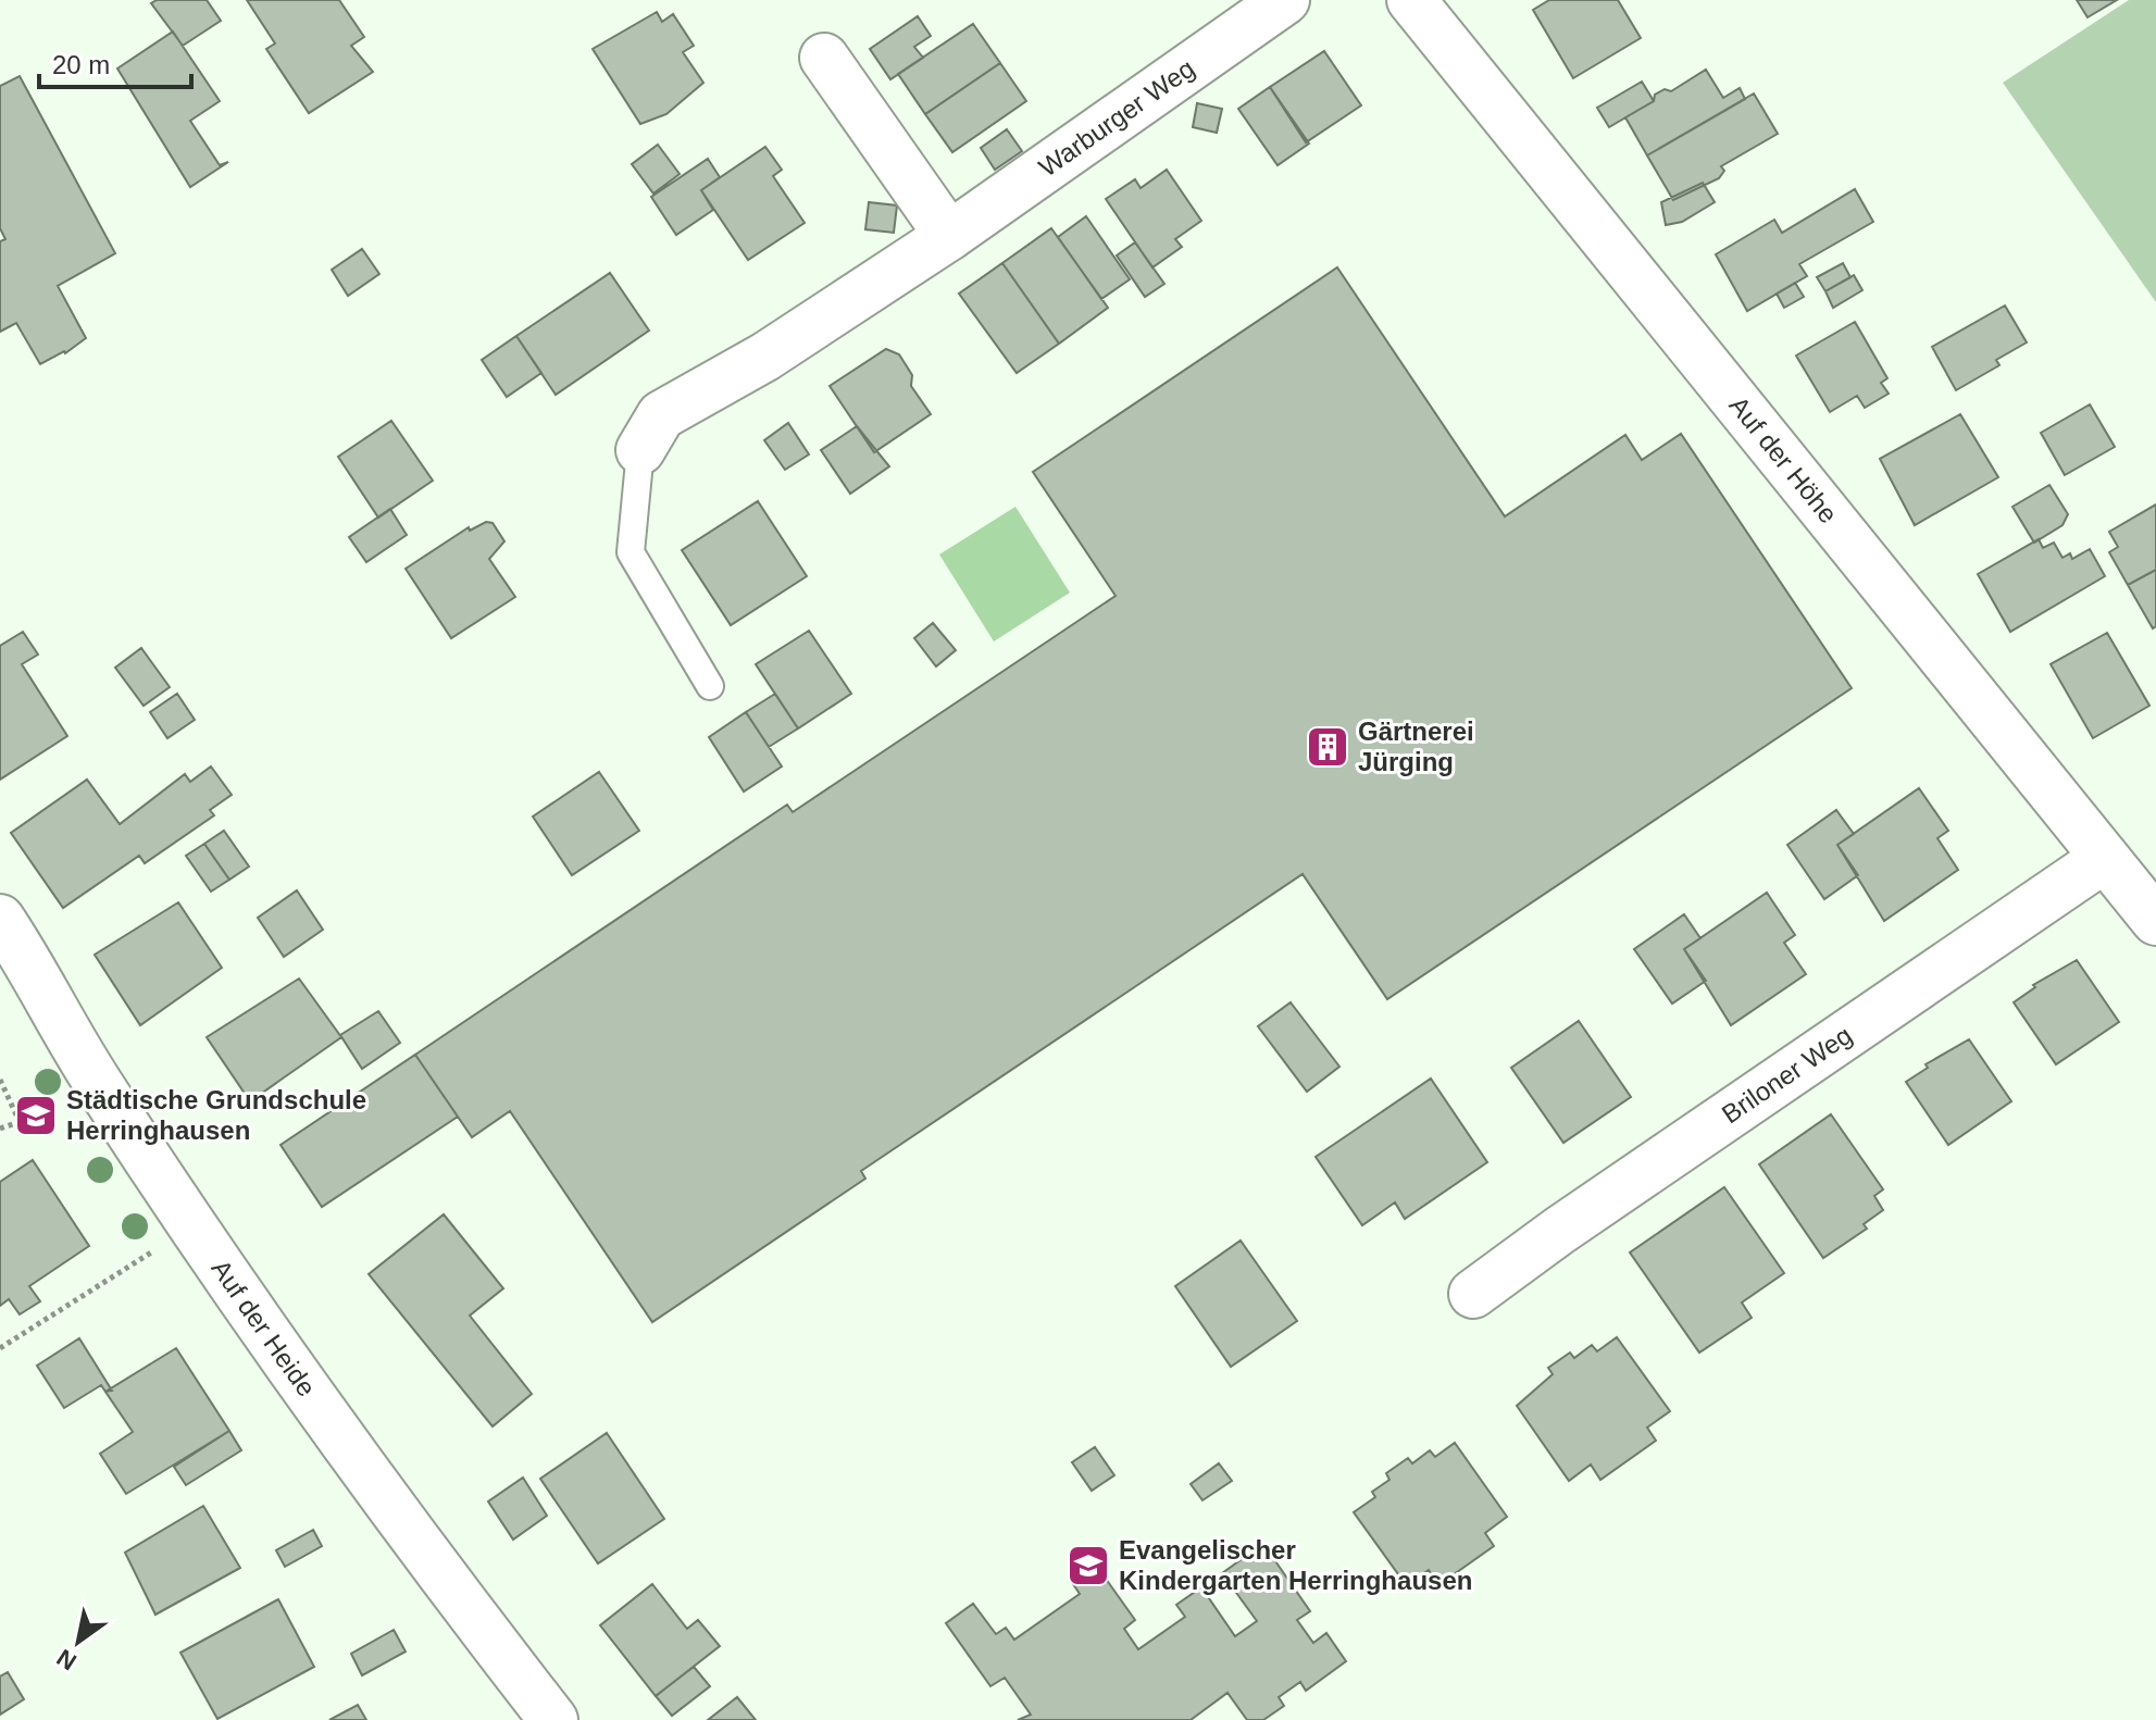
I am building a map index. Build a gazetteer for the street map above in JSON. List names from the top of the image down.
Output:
{
  "streets": {
    "street": [
      "Warburger Weg",
      "Auf der Höhe",
      "Briloner Weg",
      "Auf der Heide"
    ]
  },
  "crossings": [
    ["Auf der Höhe", "Briloner Weg"]
  ],
  "places": {
    "building": ["Gärtnerei Jürging"],
    "school or university": ["Städtische Grundschule Herringhausen", "Evangelischer Kindergarten Herringhausen"]
  },
  "scale_bar": "20 m",
  "north": "bottom left"
}
